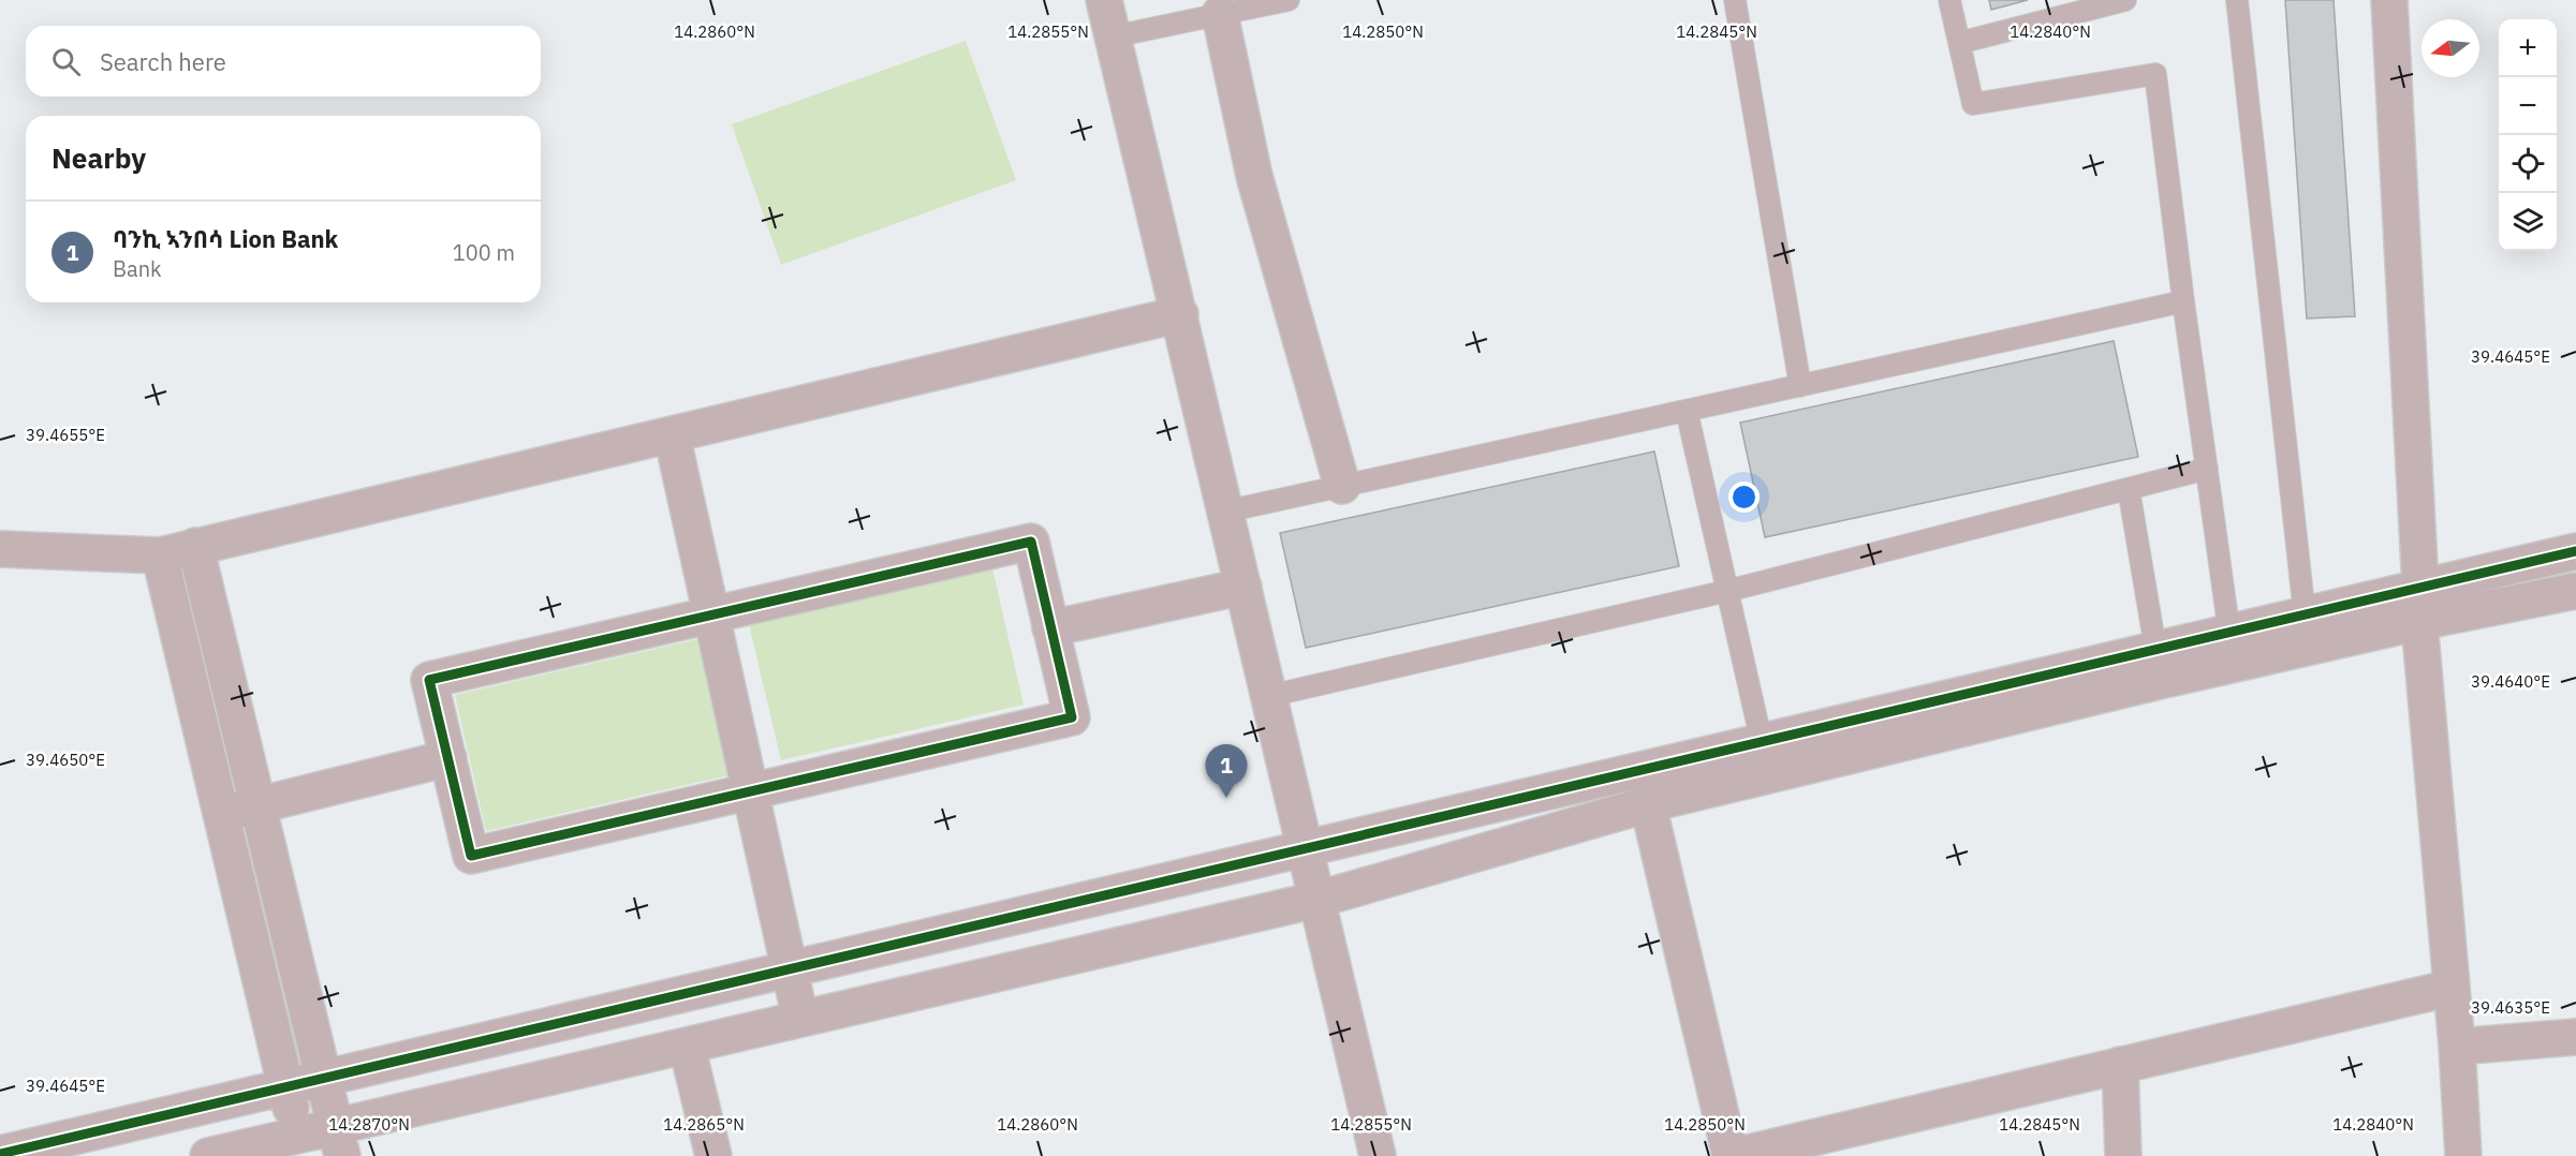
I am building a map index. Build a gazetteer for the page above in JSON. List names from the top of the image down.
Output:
{
  "north": "left",
  "page": {
    "map_buttons": ["+", "−"],
    "search": "Search here",
    "heading": "Nearby",
    "list": [
      {
        "mark": "1",
        "name": "ባንኪ ኣንበሳ Lion Bank",
        "note": "Bank",
        "value": "100 m"
      }
    ],
    "pins": "1"
  },
  "coordinates": [
    "14.2860°N",
    "14.2855°N",
    "14.2850°N",
    "14.2845°N",
    "14.2840°N",
    "39.4645°E",
    "39.4655°E",
    "39.4640°E",
    "39.4650°E",
    "39.4635°E",
    "14.2870°N",
    "14.2865°N"
  ]
}
